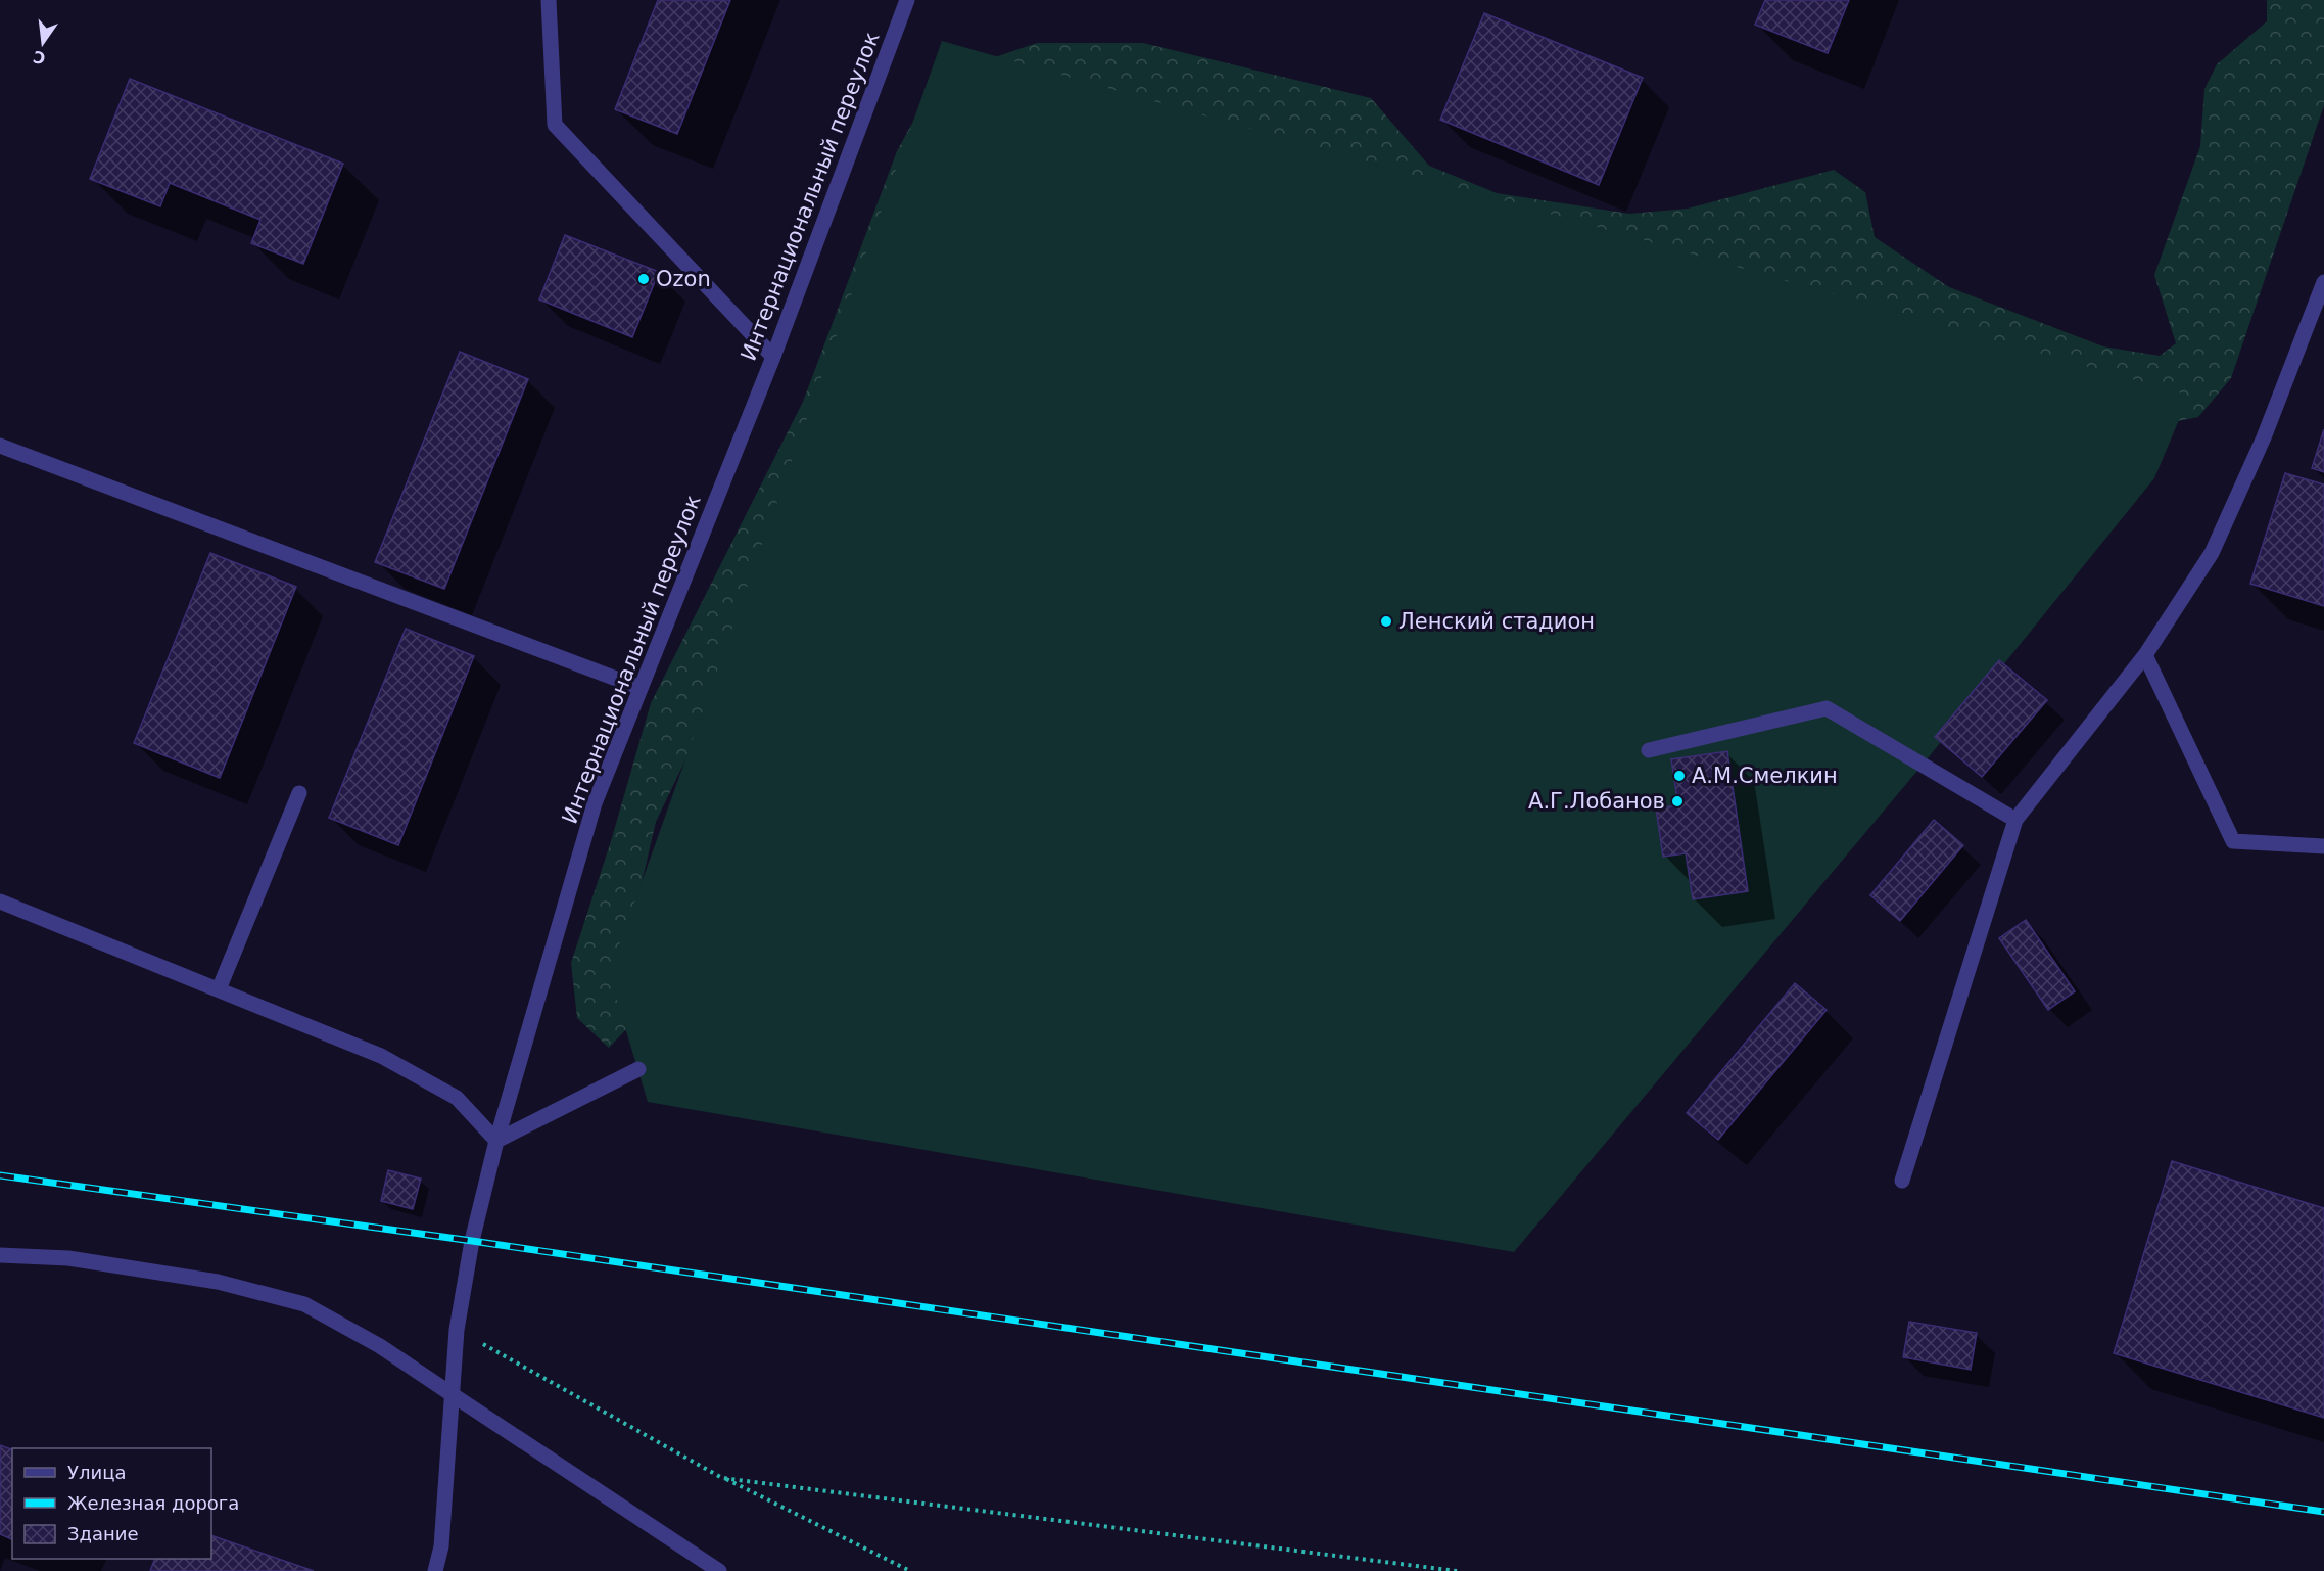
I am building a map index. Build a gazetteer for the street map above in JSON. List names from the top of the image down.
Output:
{
  "streets": {
    "street": ["Интернациональный переулок"]
  },
  "places": [
    "Ozon",
    "Ленский стадион",
    "А.М.Смелкин",
    "А.Г.Лобанов"
  ],
  "legend": ["Улица", "Железная дорога", "Здание"],
  "north": "bottom"
}
